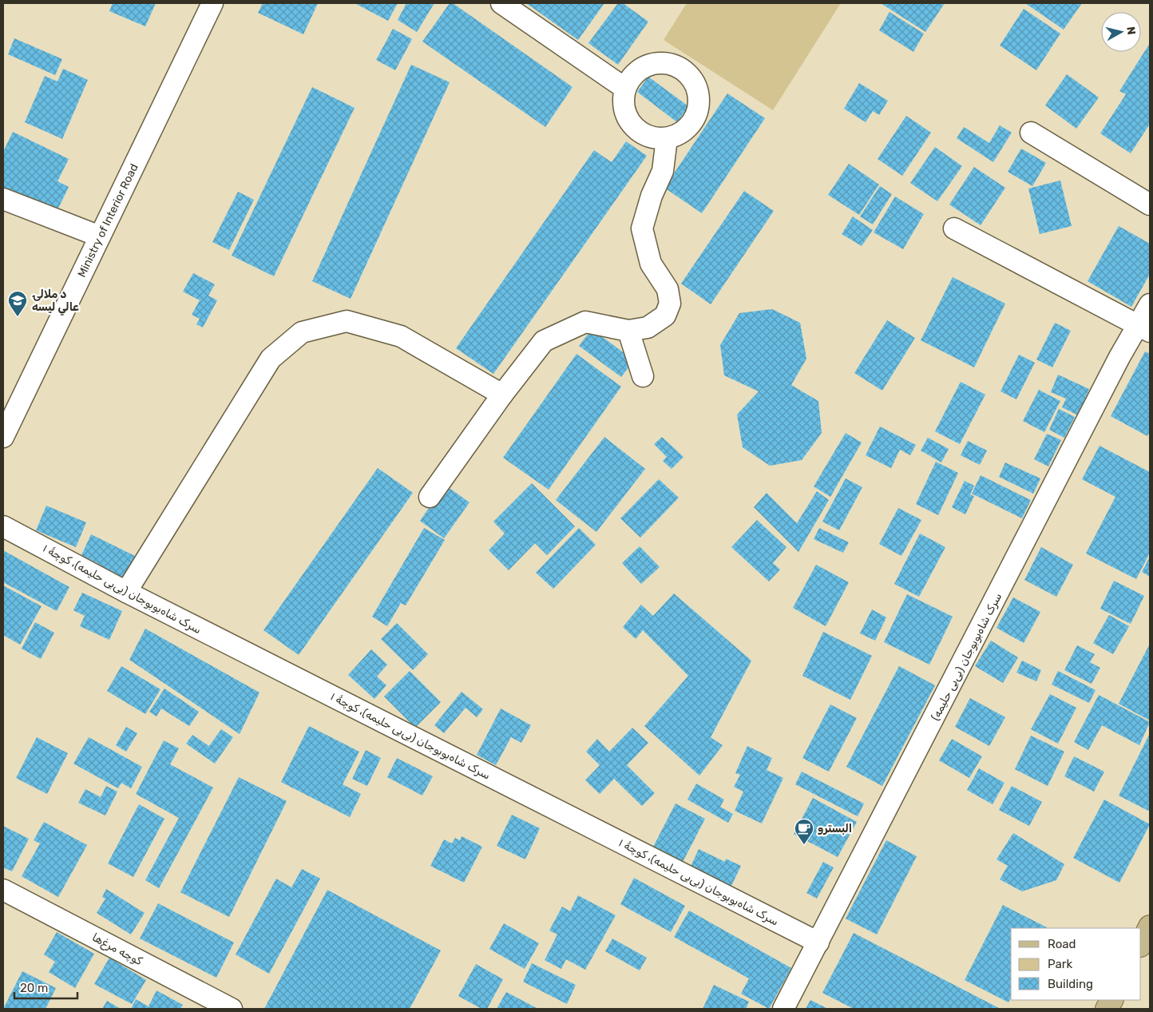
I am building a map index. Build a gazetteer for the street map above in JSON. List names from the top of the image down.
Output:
{
  "streets": {
    "street": [
      "Ministry of Interior Road",
      "سرک شاه‌بوبوجان (بی‌بی حلیمه)، کوچۀ ۱",
      "سرک شاه‌بوبوجان (بی‌بی حلیمه)",
      "کوچه مرغ‌ها"
    ]
  },
  "crossings": [
    ["سرک شاه‌بوبوجان (بی‌بی حلیمه)، کوچۀ ۱", "سرک شاه‌بوبوجان (بی‌بی حلیمه)"]
  ],
  "places": {
    "school or university": ["د ملالۍ عالي لیسه"],
    "cafe": ["البسترو"]
  },
  "legend": ["Road", "Park", "Building"],
  "scale_bar": "20 m",
  "north": "right"
}
